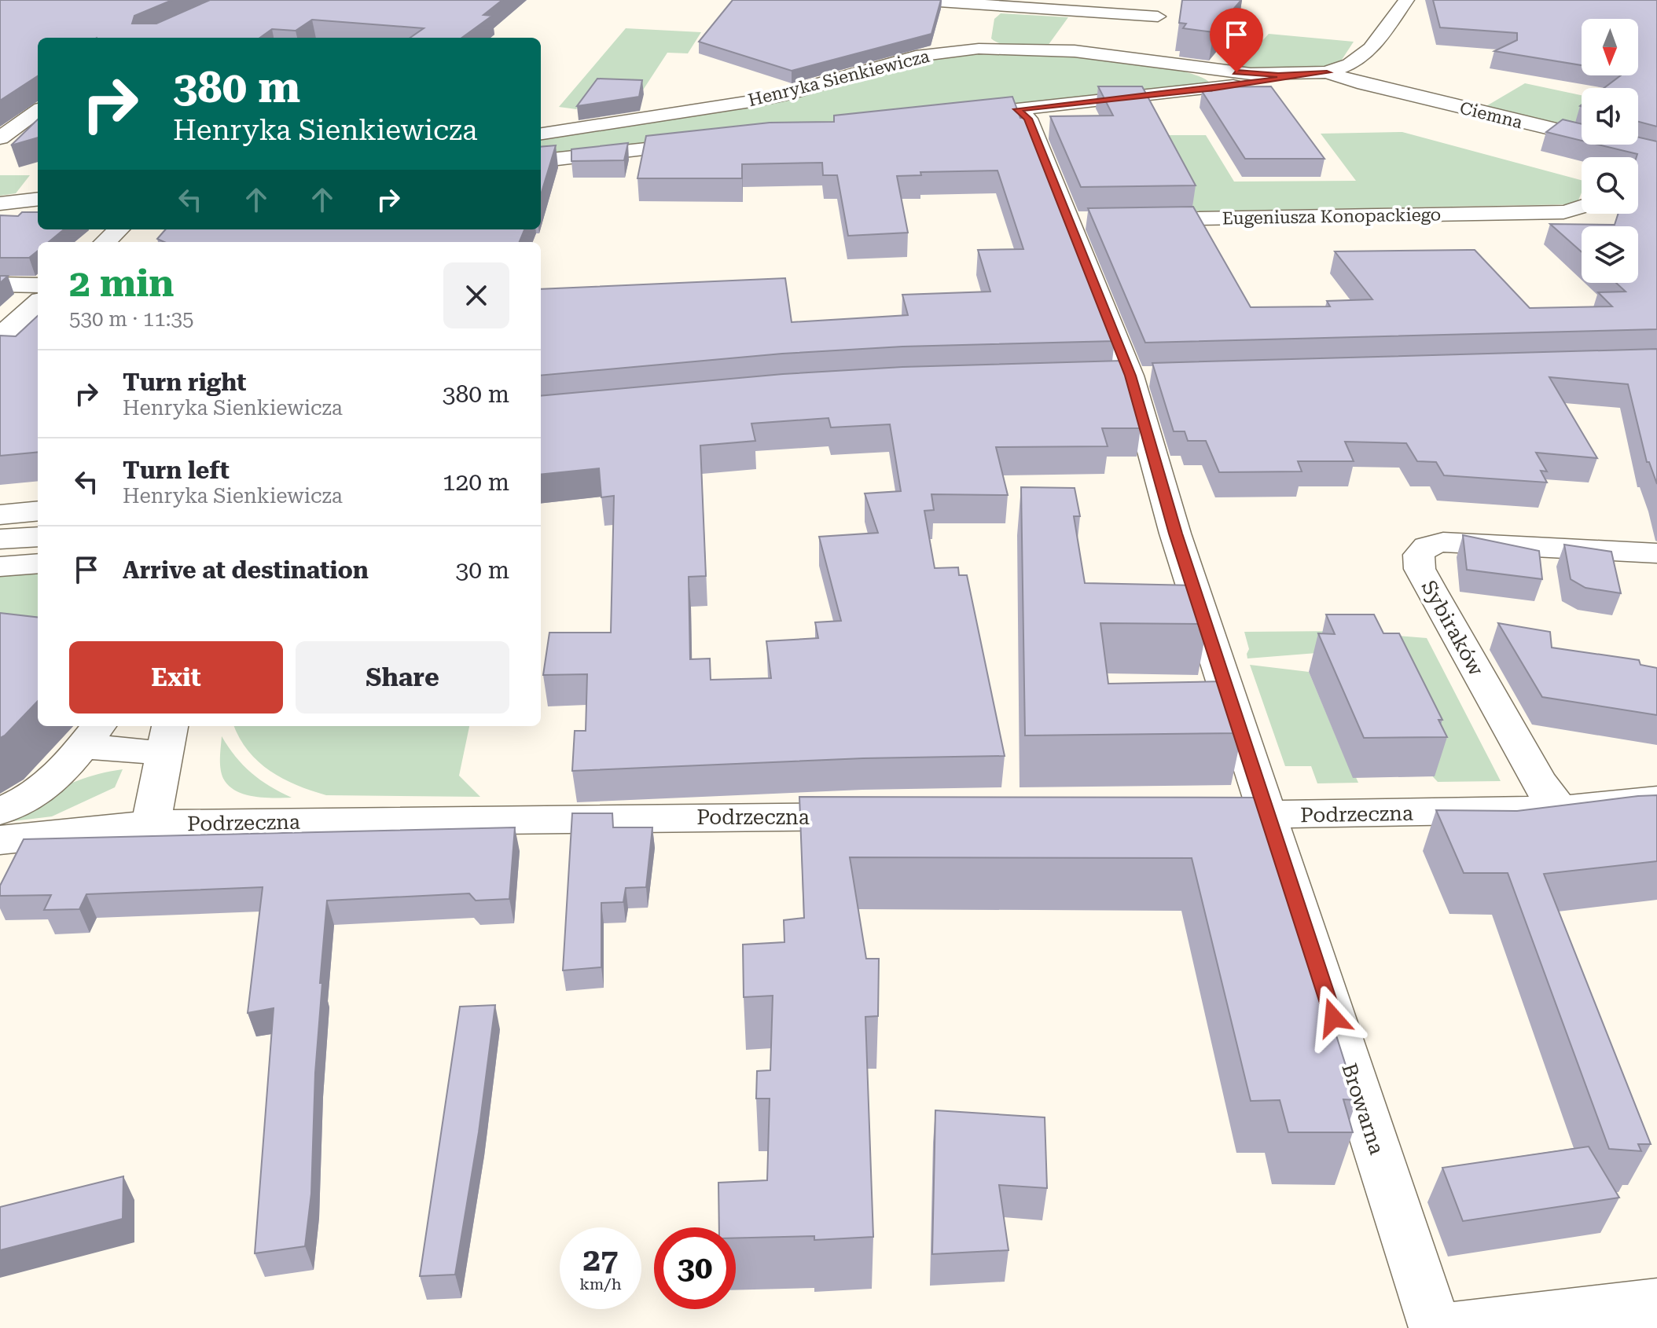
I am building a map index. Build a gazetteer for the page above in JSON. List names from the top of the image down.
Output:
{
  "streets": {
    "street": [
      "Henryka Sienkiewicza",
      "Ciemna",
      "Eugeniusza Konopackiego",
      "Sybiraków",
      "Podrzeczna",
      "Browarna"
    ]
  },
  "crossings": [
    ["Henryka Sienkiewicza", "Ciemna"],
    ["Sybiraków", "Podrzeczna"],
    ["Podrzeczna", "Browarna"]
  ],
  "north": "bottom",
  "page": {
    "turn": ["380 m", "Henryka Sienkiewicza"],
    "heading": ["2 min", "530 m · 11:35"],
    "list": [
      {
        "name": "Turn right",
        "note": "Henryka Sienkiewicza",
        "value": "380 m"
      },
      {
        "name": "Turn left",
        "note": "Henryka Sienkiewicza",
        "value": "120 m"
      },
      {
        "name": "Arrive at destination",
        "value": "30 m"
      }
    ],
    "buttons": ["Exit", "Share"],
    "speed": "27 km/h",
    "limit": "30"
  }
}
